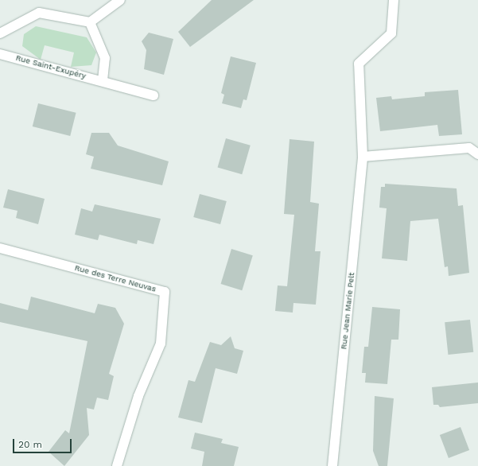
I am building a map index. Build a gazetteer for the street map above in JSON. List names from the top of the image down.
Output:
{
  "streets": {
    "street": ["Rue Saint-Exupéry", "Rue des Terre Neuvas", "Rue Jean Marie Pelt"]
  },
  "scale_bar": "20 m"
}
